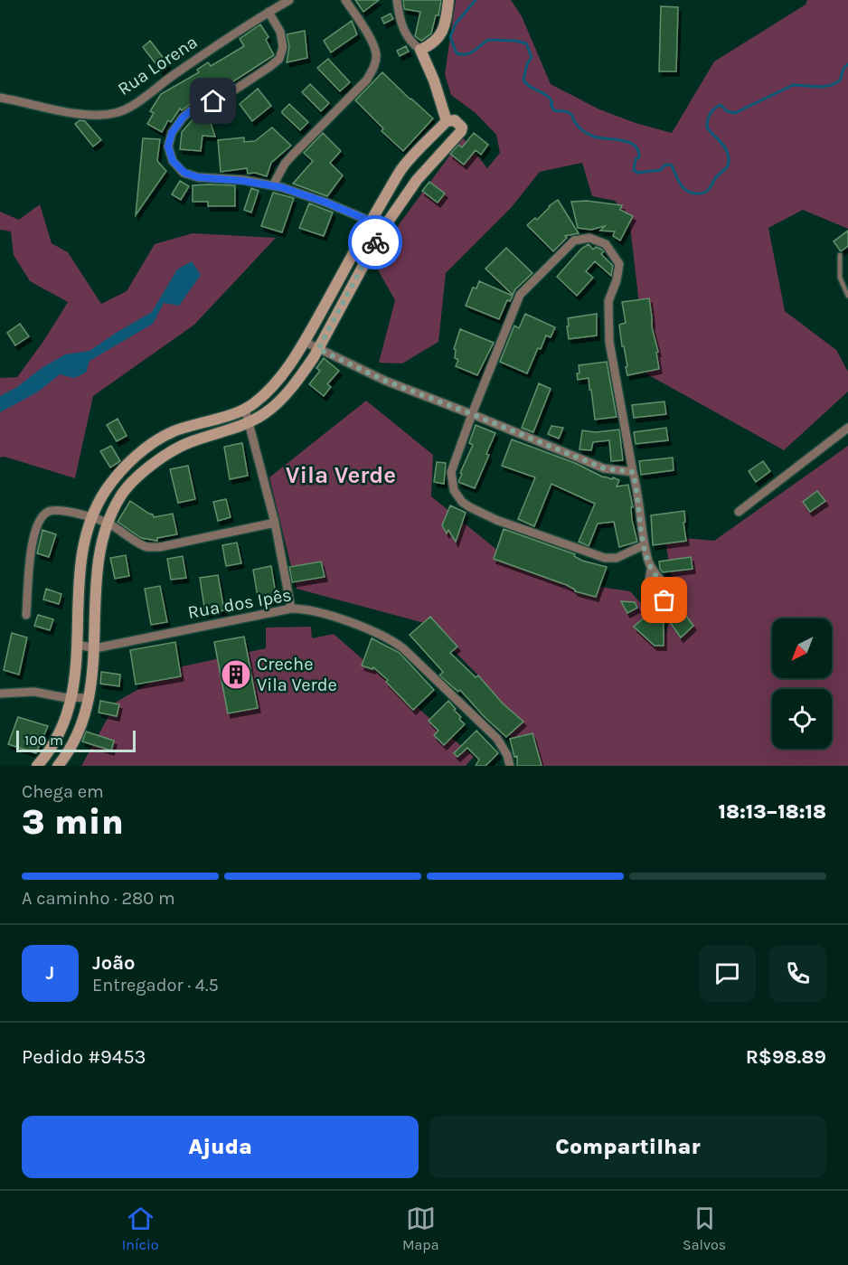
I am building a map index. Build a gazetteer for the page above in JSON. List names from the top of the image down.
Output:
{
  "streets": {
    "street": ["Rua Lorena", "Rua dos Ipês"]
  },
  "districts": ["Vila Verde"],
  "places": {
    "building": ["Creche Vila Verde"]
  },
  "scale_bar": "100 m",
  "north": "bottom left",
  "page": {
    "scale": "100 m",
    "heading": ["3 min", "Chega em", "18:13–18:18"],
    "panel": [
      "João",
      "Entregador · 4.5",
      "Pedido #9453",
      "R$98.89"
    ],
    "bar": "A caminho · 280 m",
    "round": "J",
    "buttons": ["Ajuda", "Compartilhar"],
    "tabs": ["Início", "Mapa", "Salvos"]
  }
}
